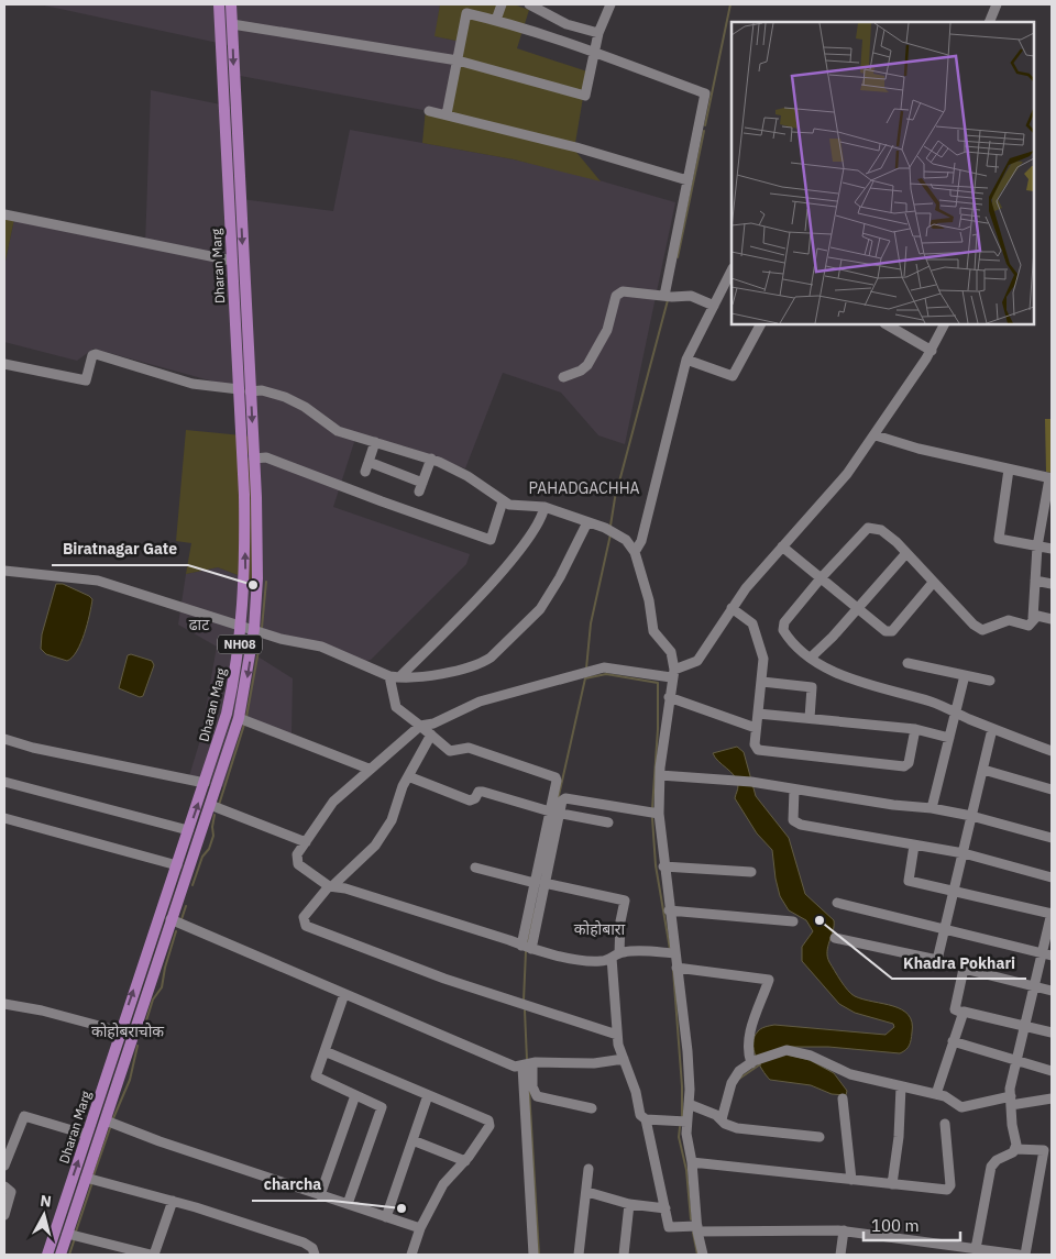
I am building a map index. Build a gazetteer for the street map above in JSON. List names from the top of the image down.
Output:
{
  "streets": {
    "main road": ["Dharan Marg", "NH08"]
  },
  "districts": [
    "PAHADGACHHA",
    "ढाट",
    "कोहोबारा",
    "कोहोबराचोक"
  ],
  "places": ["Biratnagar Gate", "Khadra Pokhari", "charcha"],
  "scale_bar": "100 m",
  "north": "top"
}
